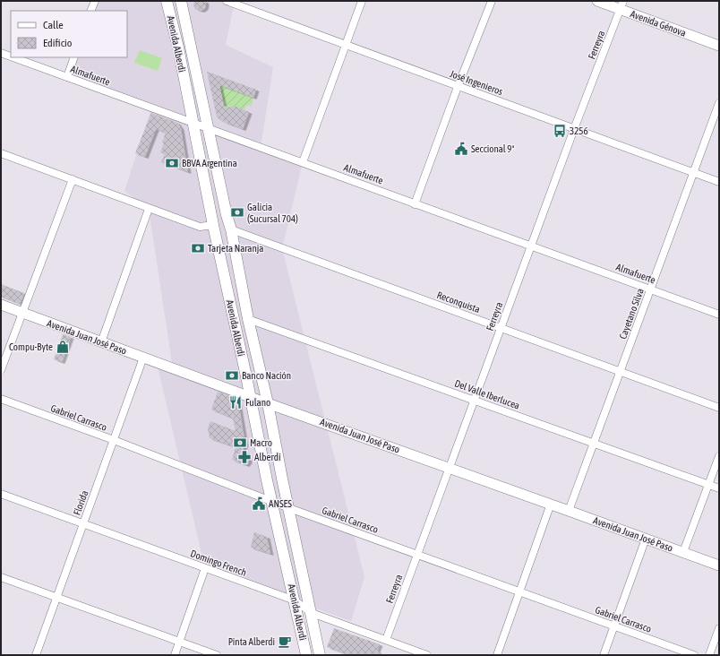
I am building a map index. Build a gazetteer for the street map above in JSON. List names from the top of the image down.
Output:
{
  "streets": {
    "main road": ["Avenida Alberdi"],
    "street": [
      "Avenida Génova",
      "Ferreyra",
      "Almafuerte",
      "José Ingenieros",
      "Reconquista",
      "Cayetano Silva",
      "Avenida Juan José Paso",
      "Del Valle Iberlucea",
      "Gabriel Carrasco",
      "Florida",
      "Domingo French"
    ]
  },
  "crossings": [
    ["Avenida Génova", "Ferreyra"],
    ["Avenida Alberdi", "Almafuerte"],
    ["Avenida Alberdi", "Reconquista"],
    ["Avenida Alberdi", "Avenida Juan José Paso"],
    ["Avenida Alberdi", "Del Valle Iberlucea"],
    ["Avenida Alberdi", "Gabriel Carrasco"],
    ["Avenida Alberdi", "Domingo French"],
    ["Ferreyra", "Almafuerte"],
    ["Ferreyra", "José Ingenieros"],
    ["Ferreyra", "Reconquista"],
    ["Ferreyra", "Avenida Juan José Paso"],
    ["Ferreyra", "Del Valle Iberlucea"],
    ["Ferreyra", "Gabriel Carrasco"],
    ["Ferreyra", "Domingo French"],
    ["Almafuerte", "Cayetano Silva"],
    ["José Ingenieros", "Cayetano Silva"],
    ["Reconquista", "Cayetano Silva"],
    ["Cayetano Silva", "Avenida Juan José Paso"],
    ["Cayetano Silva", "Del Valle Iberlucea"],
    ["Avenida Juan José Paso", "Florida"],
    ["Gabriel Carrasco", "Florida"],
    ["Florida", "Domingo French"]
  ],
  "places": {
    "bus stop": ["3256"],
    "public building": ["Seccional 9ª", "ANSES"],
    "bank": [
      "BBVA Argentina",
      "Galicia (Sucursal 704)",
      "Tarjeta Naranja",
      "Banco Nación",
      "Macro"
    ],
    "shop": ["Compu-Byte"],
    "restaurant": ["Fulano"],
    "pharmacy": ["Alberdi"],
    "cafe": ["Pinta Alberdi"]
  },
  "legend": ["Calle", "Edificio"]
}
